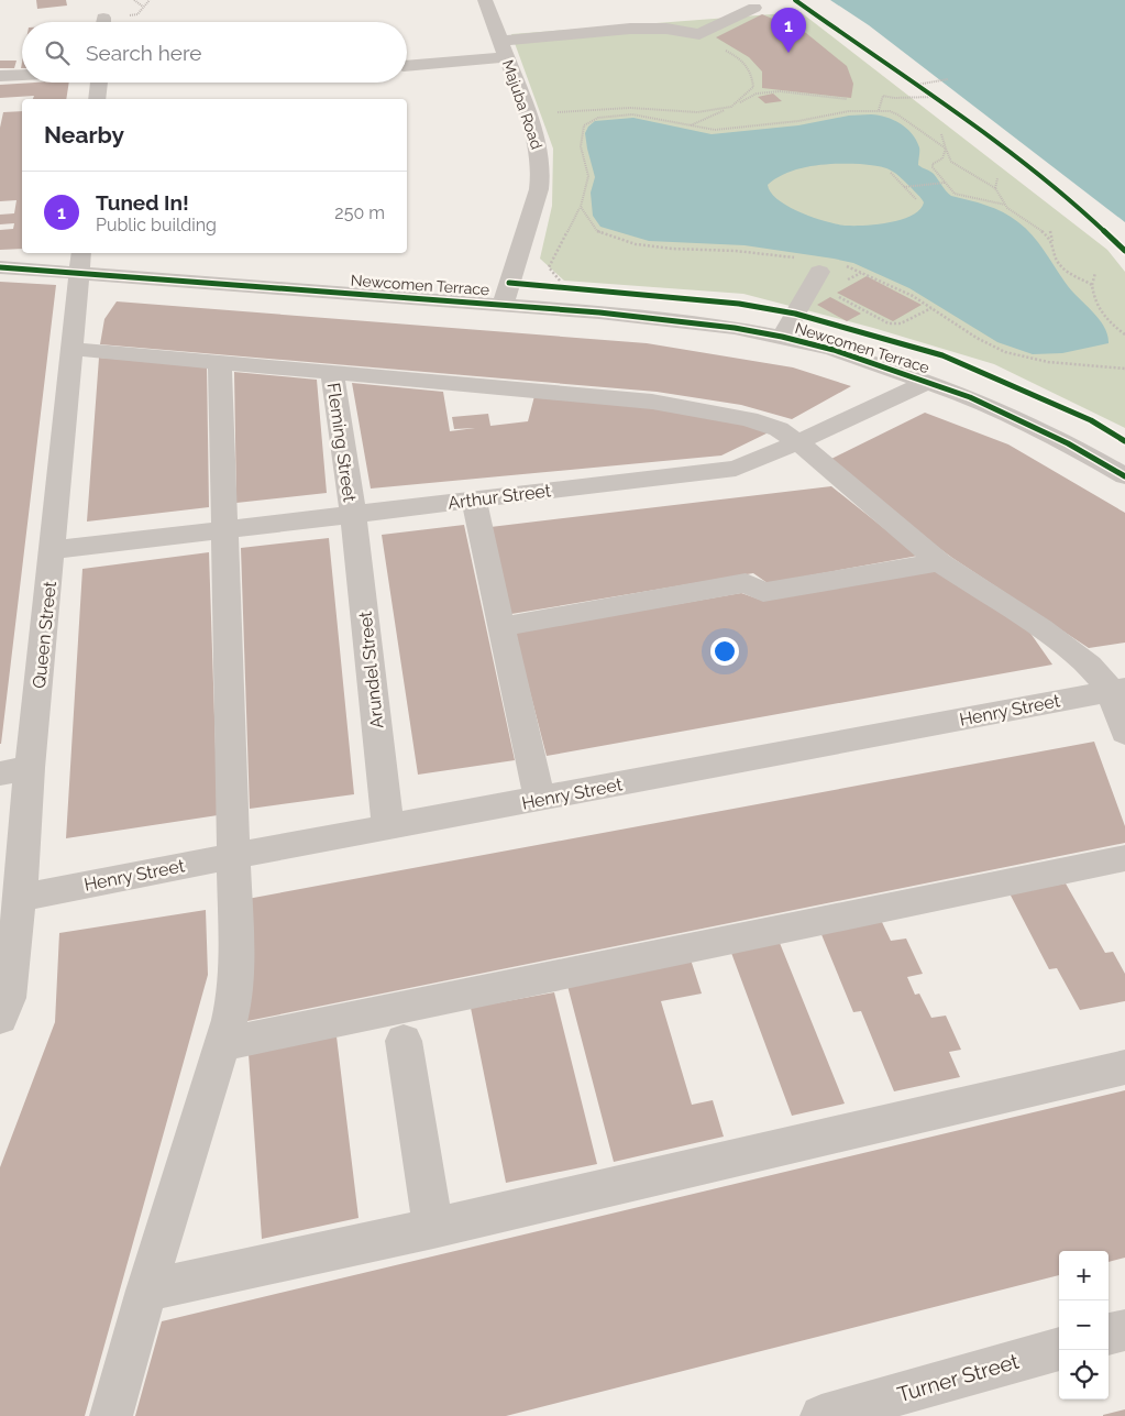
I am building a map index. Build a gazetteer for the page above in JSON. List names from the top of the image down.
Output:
{
  "streets": {
    "street": [
      "Majuba Road",
      "Newcomen Terrace",
      "Fleming Street",
      "Arthur Street",
      "Queen Street",
      "Arundel Street",
      "Henry Street",
      "Turner Street"
    ]
  },
  "crossings": [
    ["Majuba Road", "Newcomen Terrace"],
    ["Newcomen Terrace", "Arthur Street"],
    ["Newcomen Terrace", "Queen Street"],
    ["Fleming Street", "Arthur Street"],
    ["Fleming Street", "Arundel Street"],
    ["Arthur Street", "Queen Street"],
    ["Arthur Street", "Arundel Street"],
    ["Queen Street", "Henry Street"],
    ["Arundel Street", "Henry Street"]
  ],
  "page": {
    "pins": "1",
    "search": "Search here",
    "heading": "Nearby",
    "list": [
      {
        "mark": "1",
        "name": "Tuned In!",
        "note": "Public building",
        "value": "250 m"
      }
    ],
    "map_buttons": ["+", "−"]
  }
}
